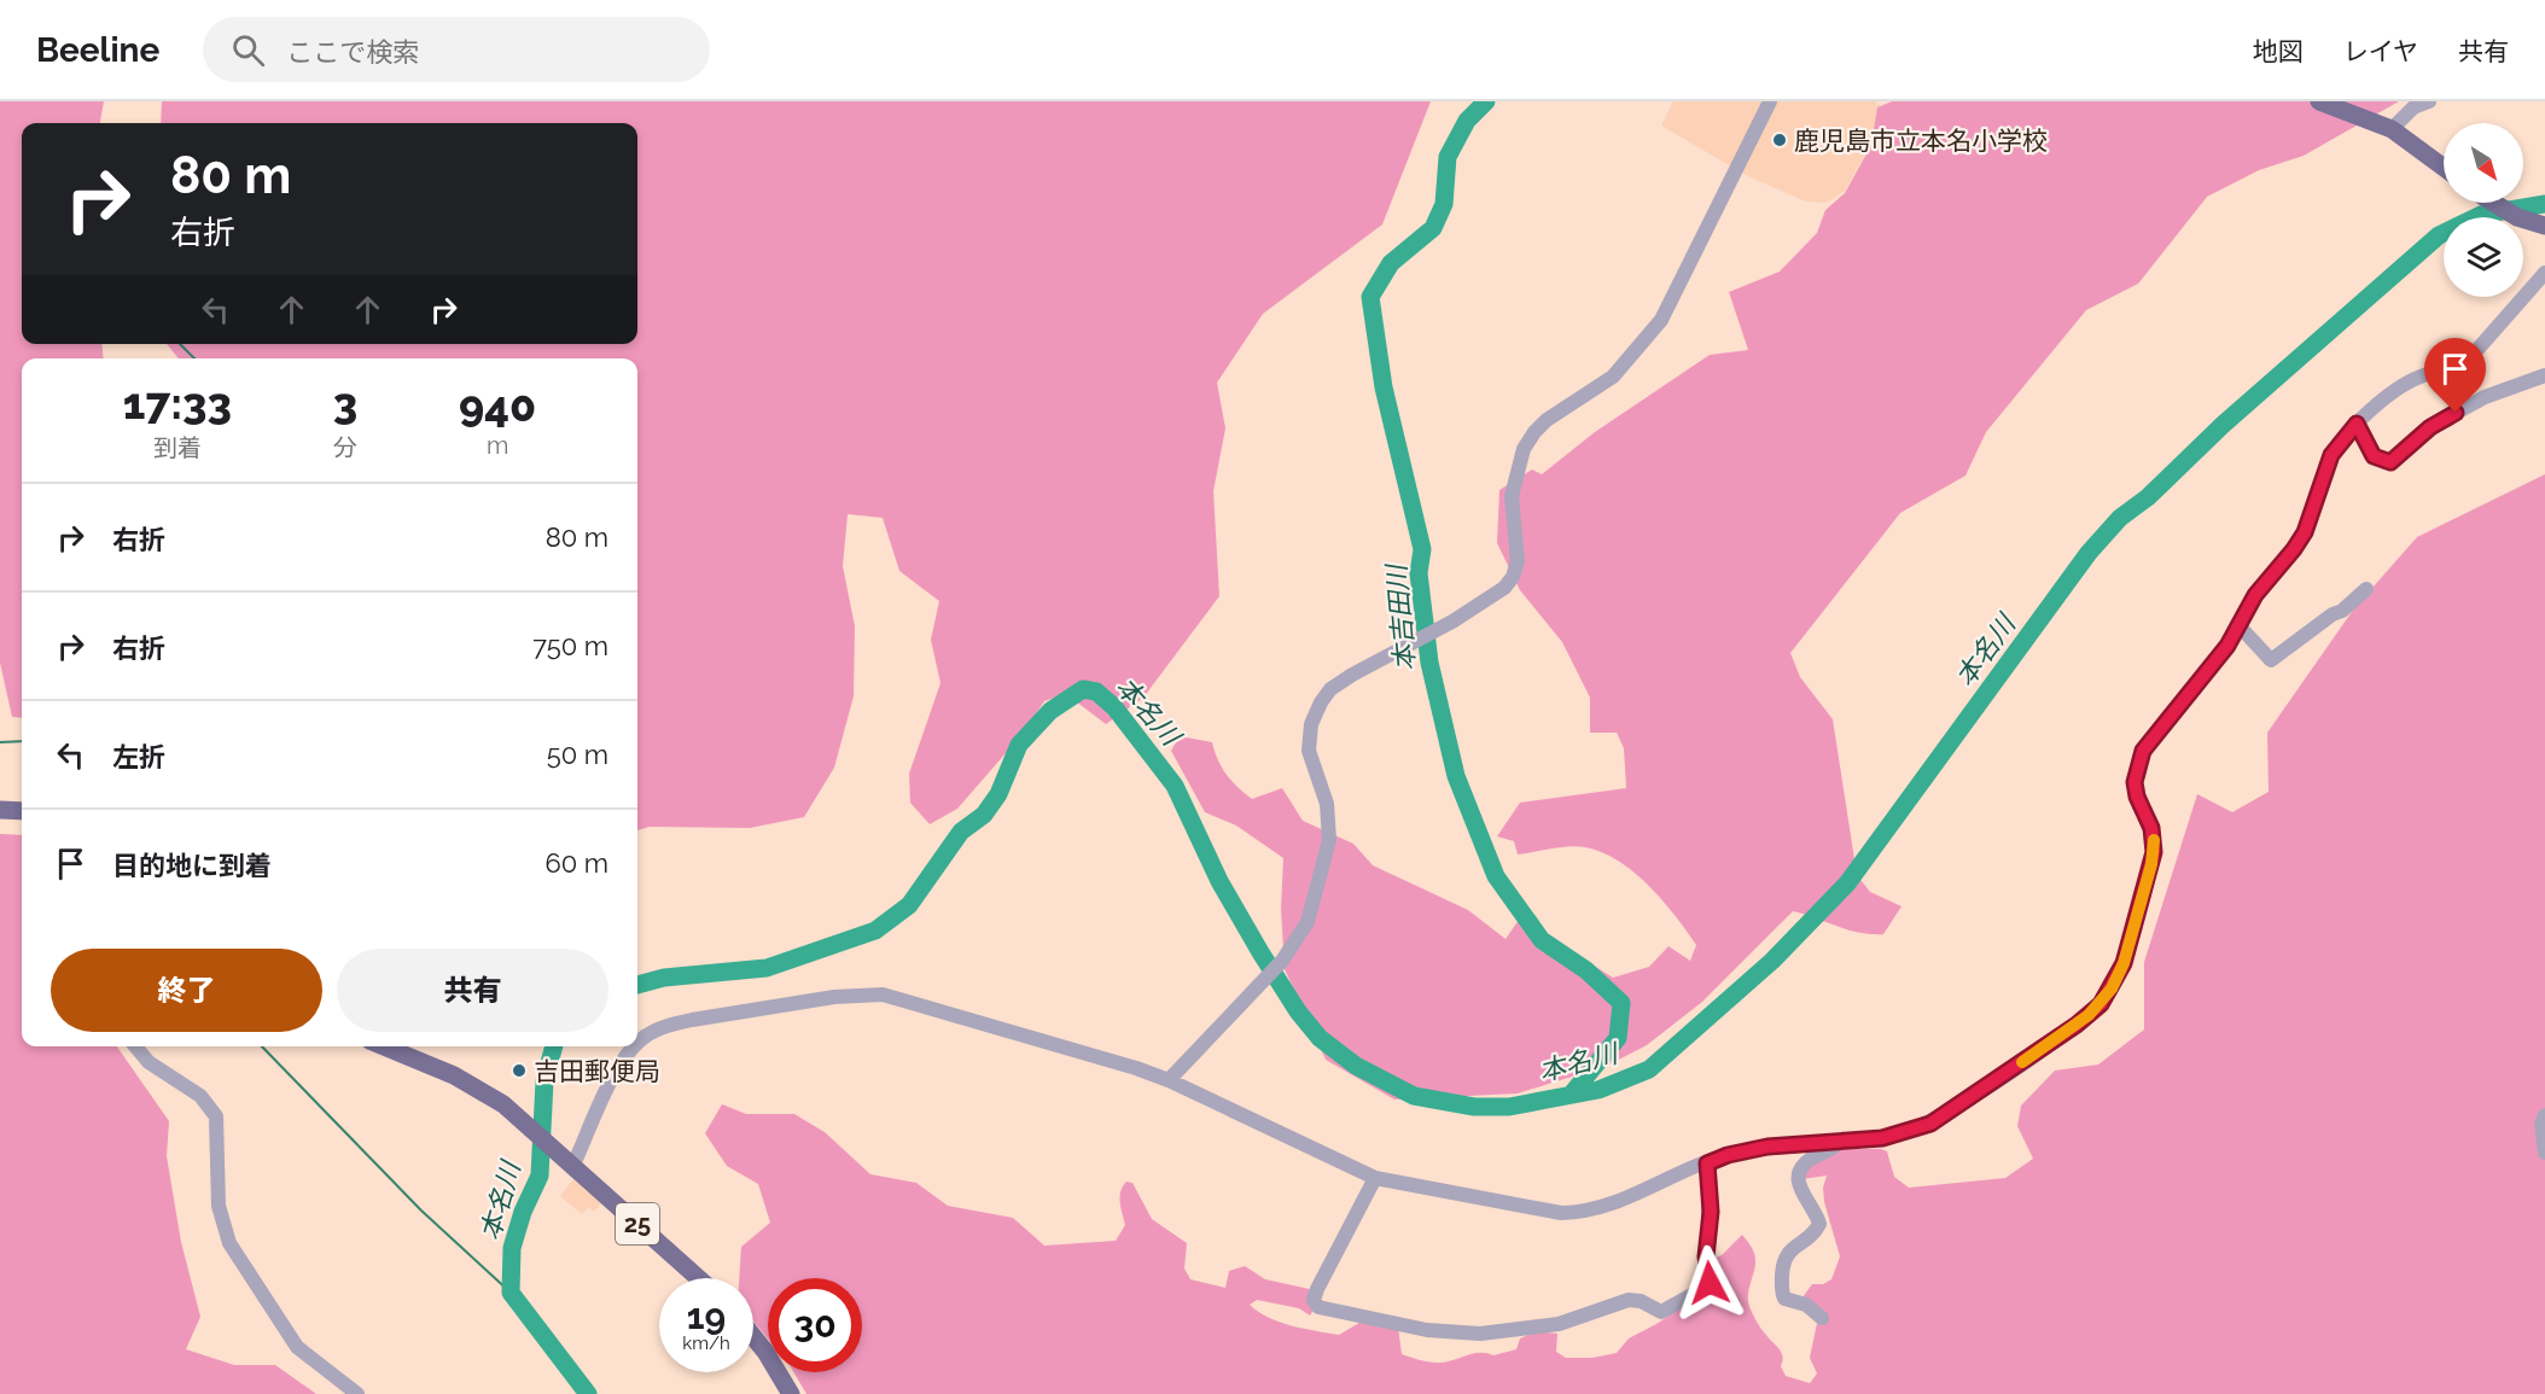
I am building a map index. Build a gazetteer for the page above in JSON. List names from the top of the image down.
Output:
{
  "streets": {
    "main road": ["25"]
  },
  "water": ["本吉田川", "本名川"],
  "places": ["鹿児島市立本名小学校", "吉田郵便局"],
  "north": "bottom right",
  "page": {
    "header": "Beeline",
    "search": "ここで検索",
    "nav": ["地図", "レイヤ", "共有"],
    "turn": ["80 m", "右折"],
    "eta": [
      "17:33",
      "到着",
      "3",
      "分",
      "940",
      "m"
    ],
    "list": [
      {
        "name": "右折",
        "value": "80 m"
      },
      {
        "name": "右折",
        "value": "750 m"
      },
      {
        "name": "左折",
        "value": "50 m"
      },
      {
        "name": "目的地に到着",
        "value": "60 m"
      }
    ],
    "buttons": ["終了", "共有"],
    "speed": "19 km/h",
    "limit": "30"
  }
}
